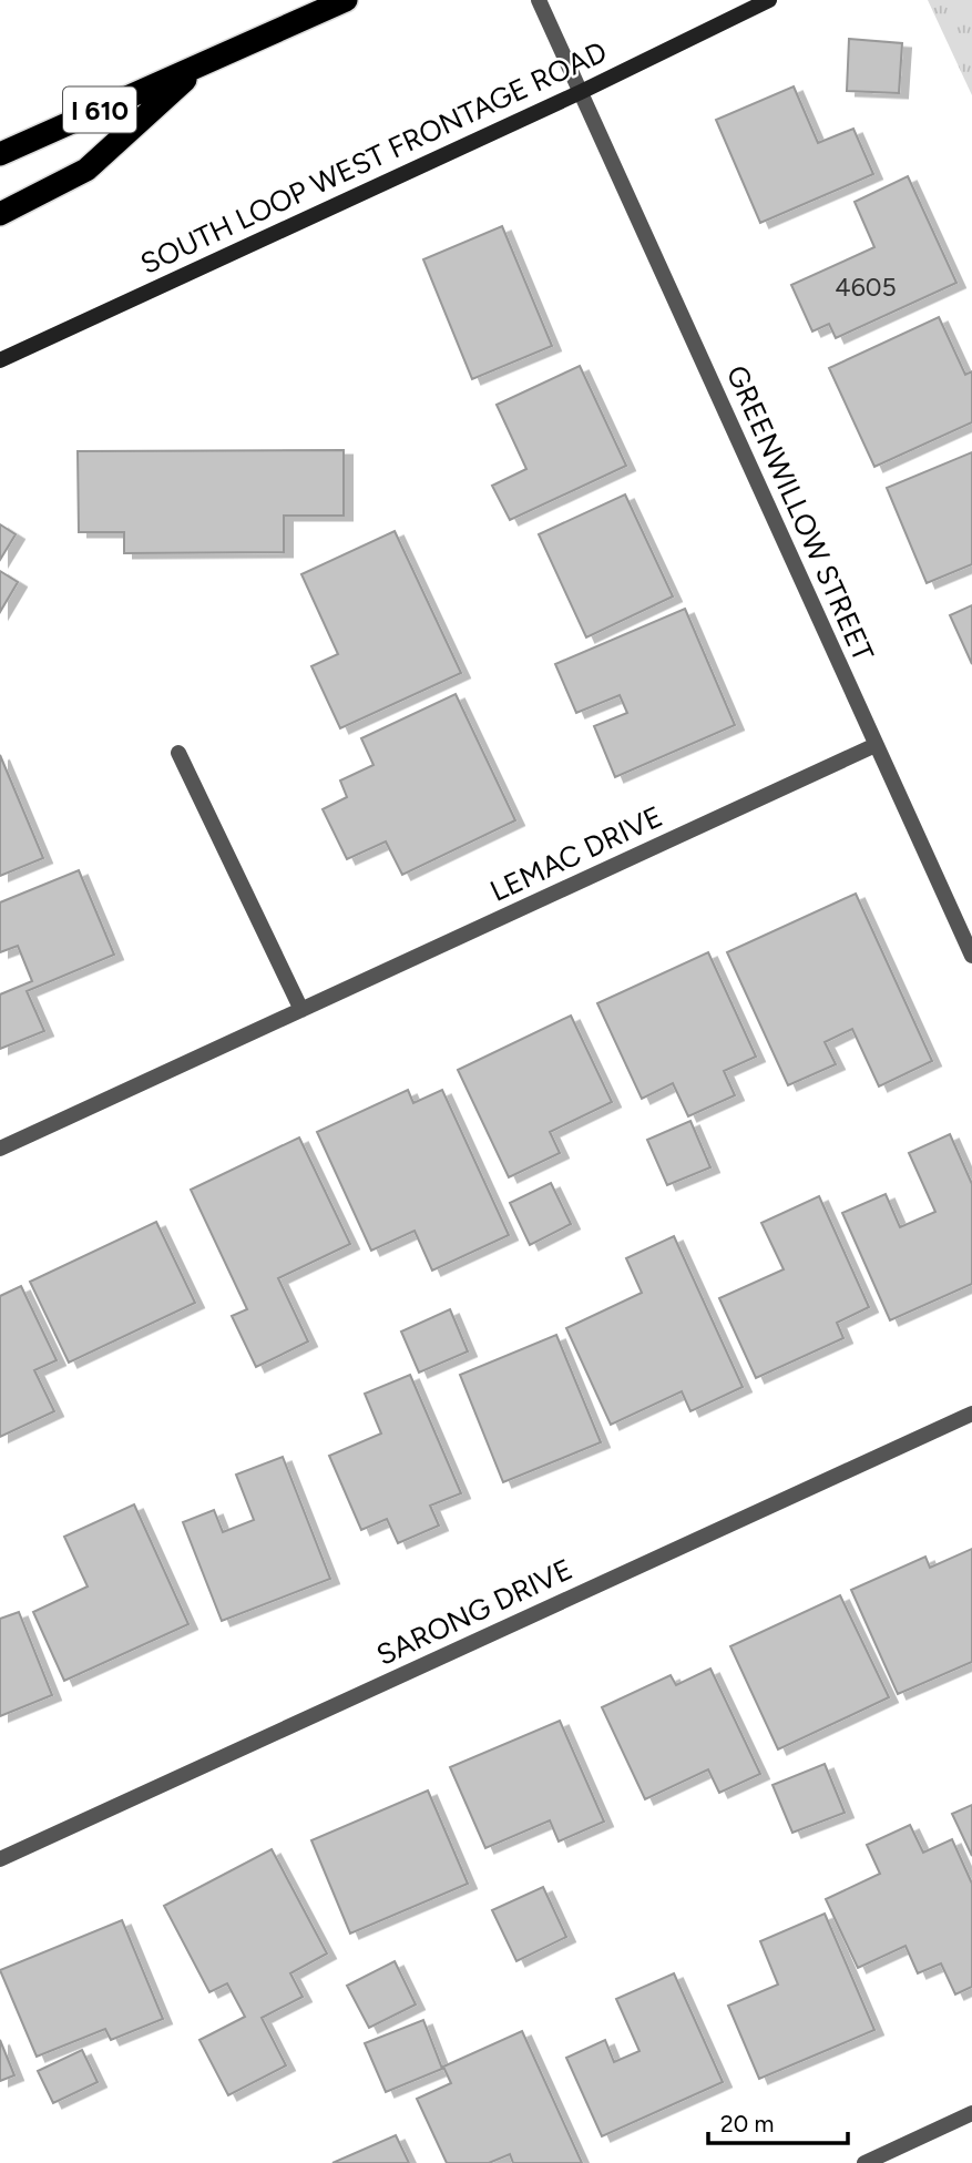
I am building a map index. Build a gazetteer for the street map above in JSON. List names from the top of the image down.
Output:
{
  "streets": {
    "highway": ["I 610"],
    "main road": ["SOUTH LOOP WEST FRONTAGE ROAD"],
    "street": ["GREENWILLOW STREET", "LEMAC DRIVE", "SARONG DRIVE"]
  },
  "crossings": [
    ["SOUTH LOOP WEST FRONTAGE ROAD", "GREENWILLOW STREET"],
    ["GREENWILLOW STREET", "LEMAC DRIVE"]
  ],
  "house_numbers": ["4605"],
  "scale_bar": "20 m"
}
